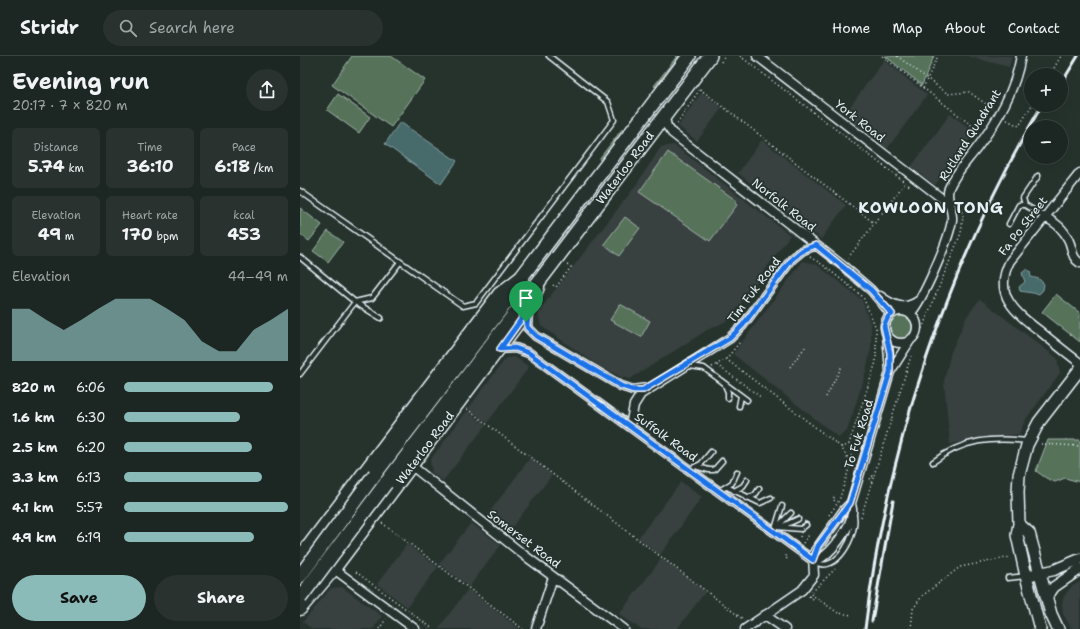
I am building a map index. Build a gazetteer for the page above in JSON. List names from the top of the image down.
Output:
{
  "streets": {
    "highway": ["Waterloo Road"],
    "street": [
      "York Road",
      "Rutland Quadrant",
      "Norfolk Road",
      "Fa Po Street",
      "Tim Fuk Road",
      "To Fuk Road",
      "Suffolk Road",
      "Somerset Road"
    ]
  },
  "crossings": [
    ["York Road", "Rutland Quadrant"],
    ["Waterloo Road", "Norfolk Road"],
    ["Waterloo Road", "Suffolk Road"],
    ["Waterloo Road", "Somerset Road"],
    ["Norfolk Road", "Tim Fuk Road"],
    ["Norfolk Road", "To Fuk Road"],
    ["Tim Fuk Road", "Suffolk Road"],
    ["To Fuk Road", "Suffolk Road"]
  ],
  "districts": ["KOWLOON TONG"],
  "page": {
    "header": "Stridr",
    "search": "Search here",
    "nav": [
      "Home",
      "Map",
      "About",
      "Contact"
    ],
    "heading": ["Evening run", "20:17 · 7 × 820 m"],
    "map_buttons": ["+", "−"],
    "stats": [
      ["Distance", "5.74 km"],
      ["Time", "36:10"],
      ["Pace", "6:18 /km"],
      ["Elevation", "49 m"],
      ["Heart rate", "170 bpm"],
      ["kcal", "453"]
    ],
    "chart": ["Elevation", "44–49 m"],
    "list": [
      {
        "name": "820 m",
        "note": "6:06"
      },
      {
        "name": "1.6 km",
        "note": "6:30"
      },
      {
        "name": "2.5 km",
        "note": "6:20"
      },
      {
        "name": "3.3 km",
        "note": "6:13"
      },
      {
        "name": "4.1 km",
        "note": "5:57"
      },
      {
        "name": "4.9 km",
        "note": "6:19"
      }
    ],
    "buttons": ["Save", "Share"]
  }
}
